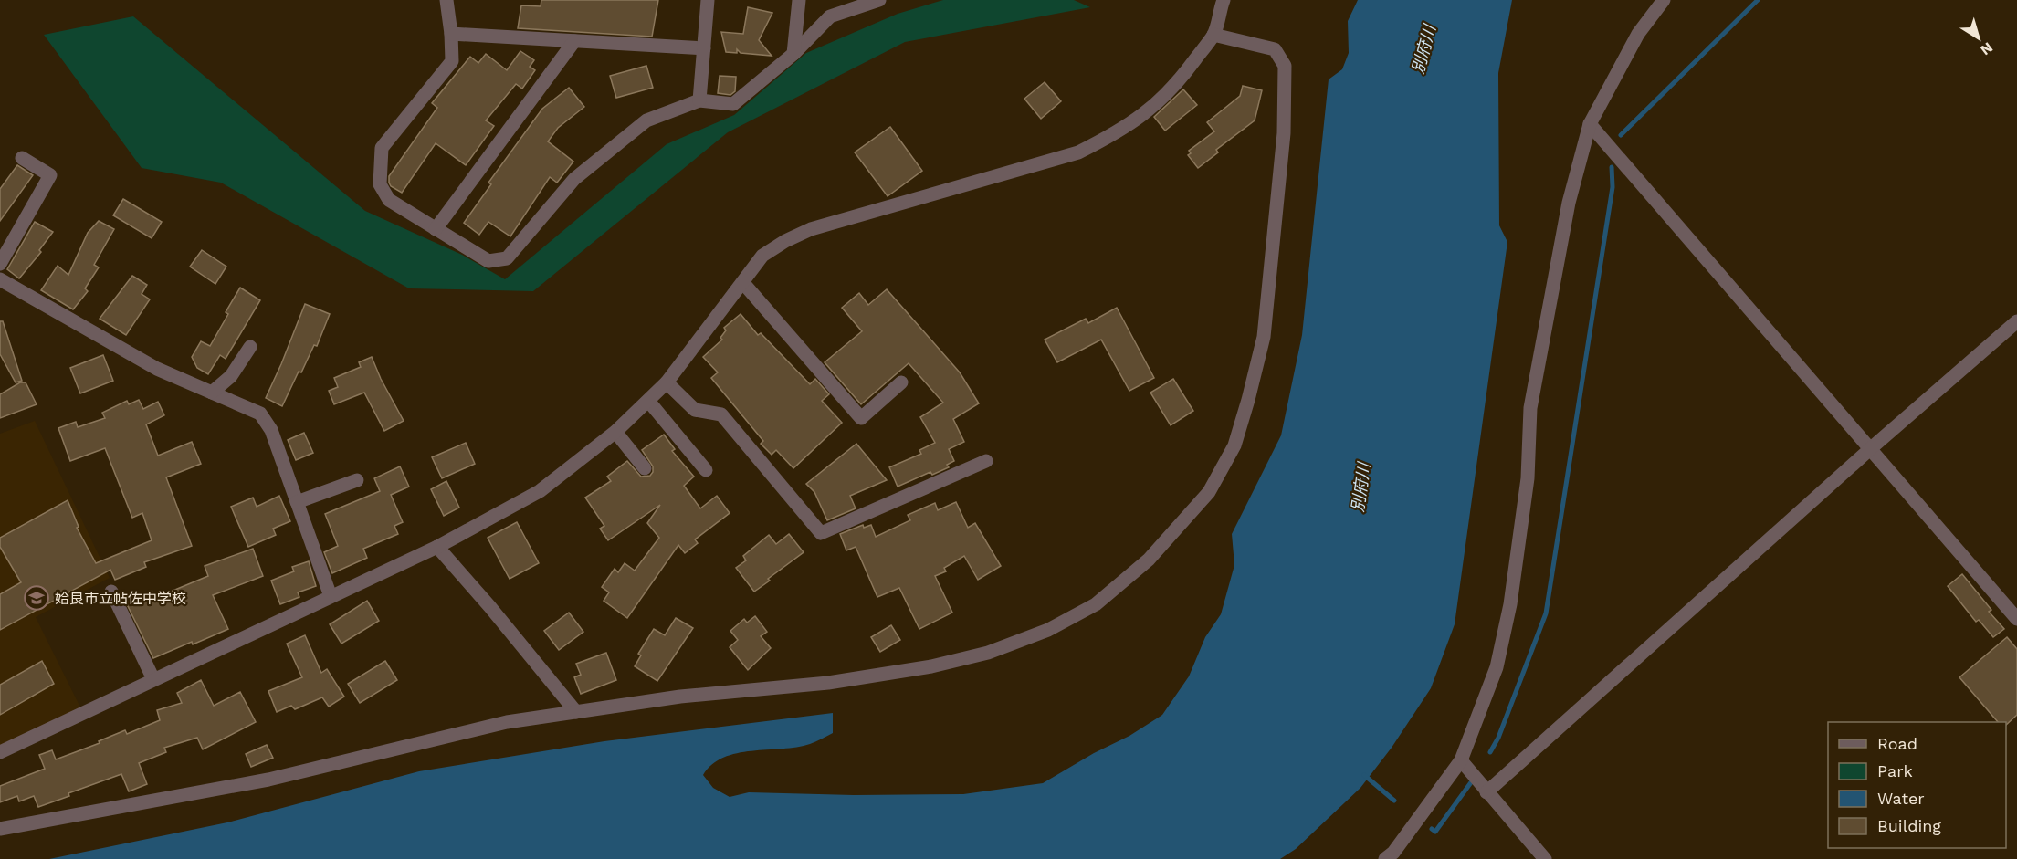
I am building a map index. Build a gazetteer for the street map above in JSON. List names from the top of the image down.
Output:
{
  "water": ["別府川"],
  "places": {
    "school or university": ["姶良市立帖佐中学校"]
  },
  "legend": [
    "Road",
    "Park",
    "Water",
    "Building"
  ],
  "north": "bottom right"
}
